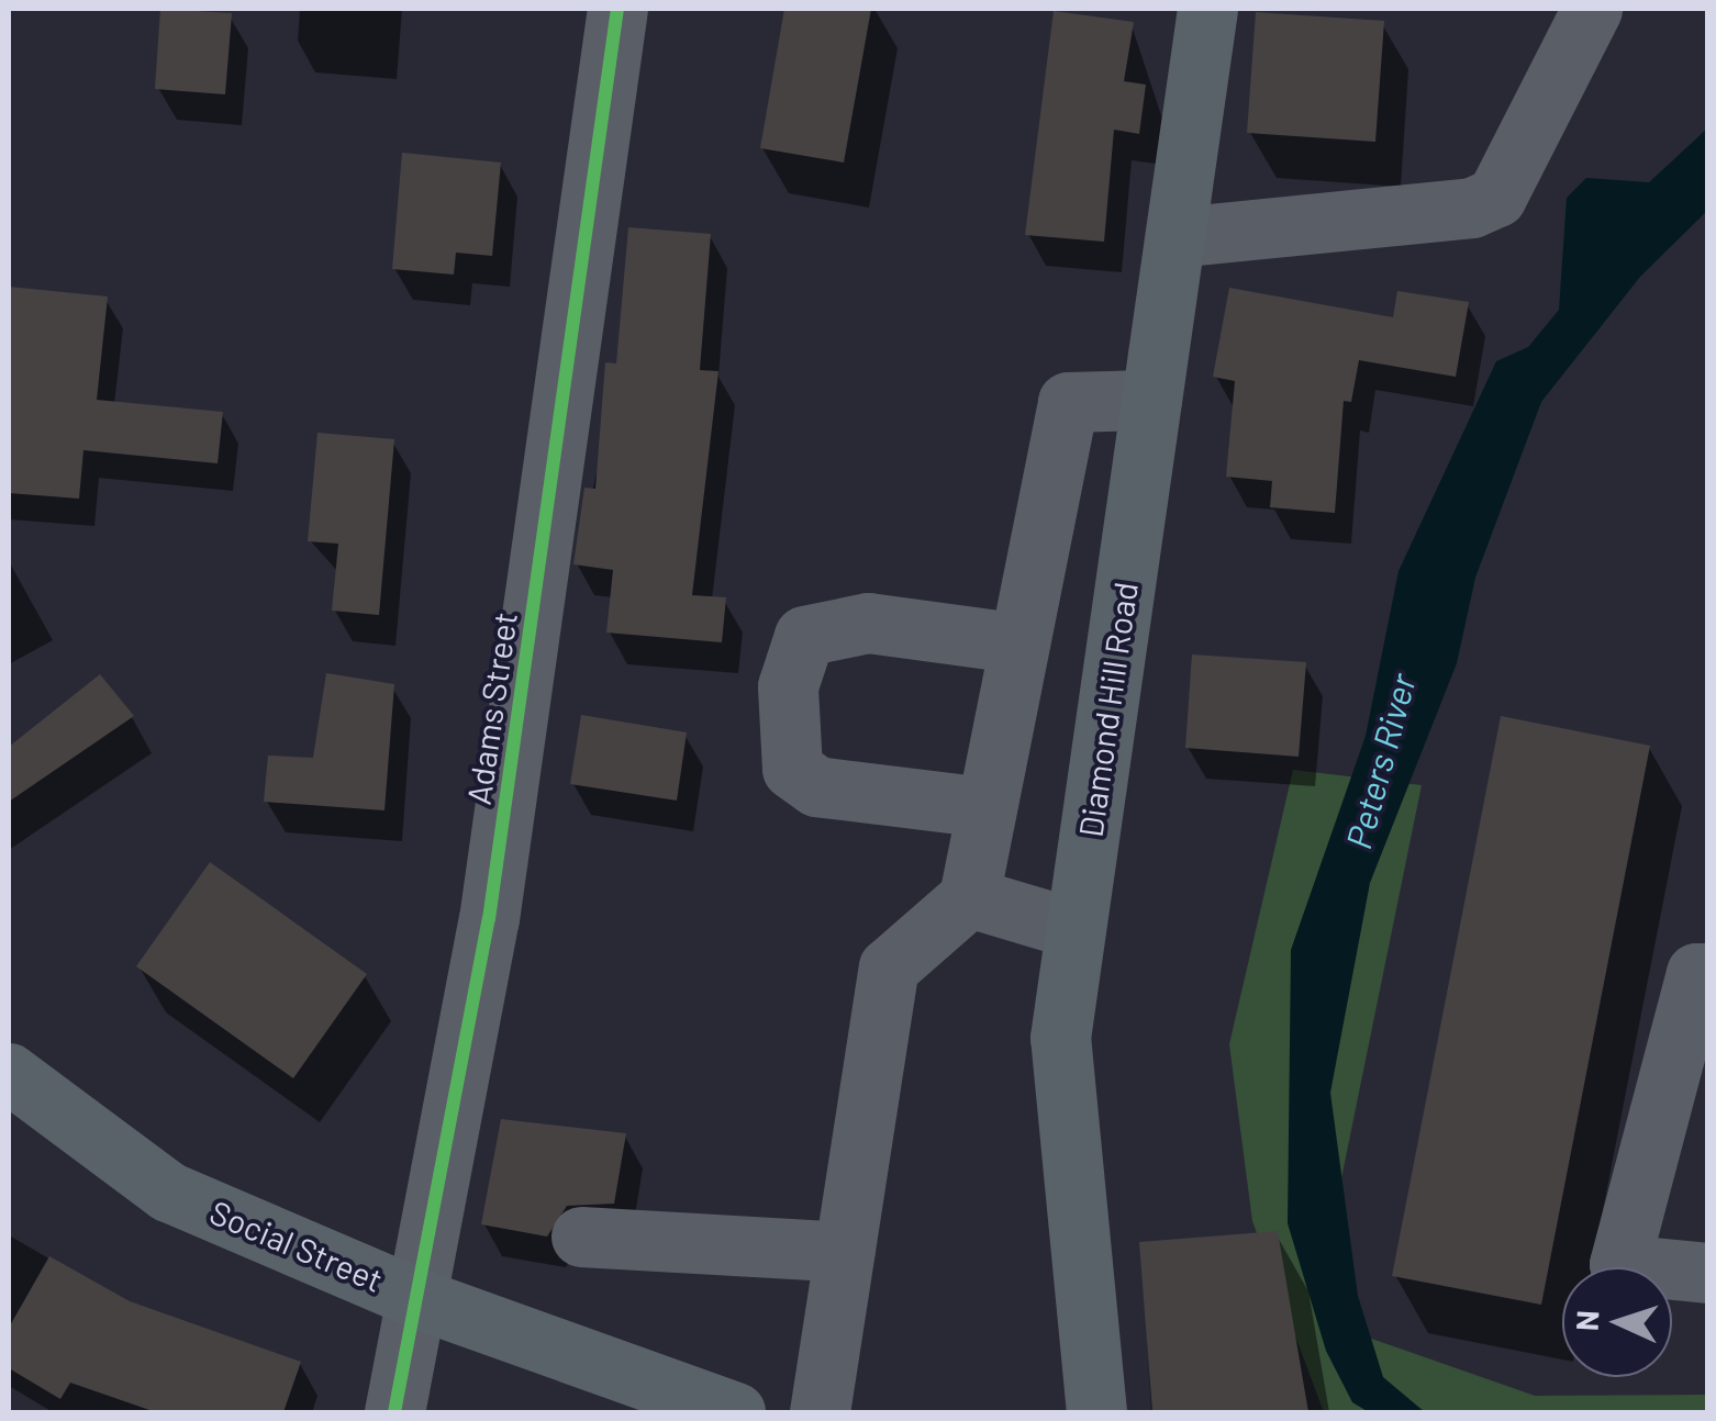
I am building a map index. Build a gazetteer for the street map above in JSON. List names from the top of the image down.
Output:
{
  "streets": {
    "main road": ["Diamond Hill Road", "Social Street"],
    "street": ["Adams Street"]
  },
  "crossings": [
    ["Adams Street", "Social Street"]
  ],
  "water": ["Peters River"],
  "north": "left"
}
